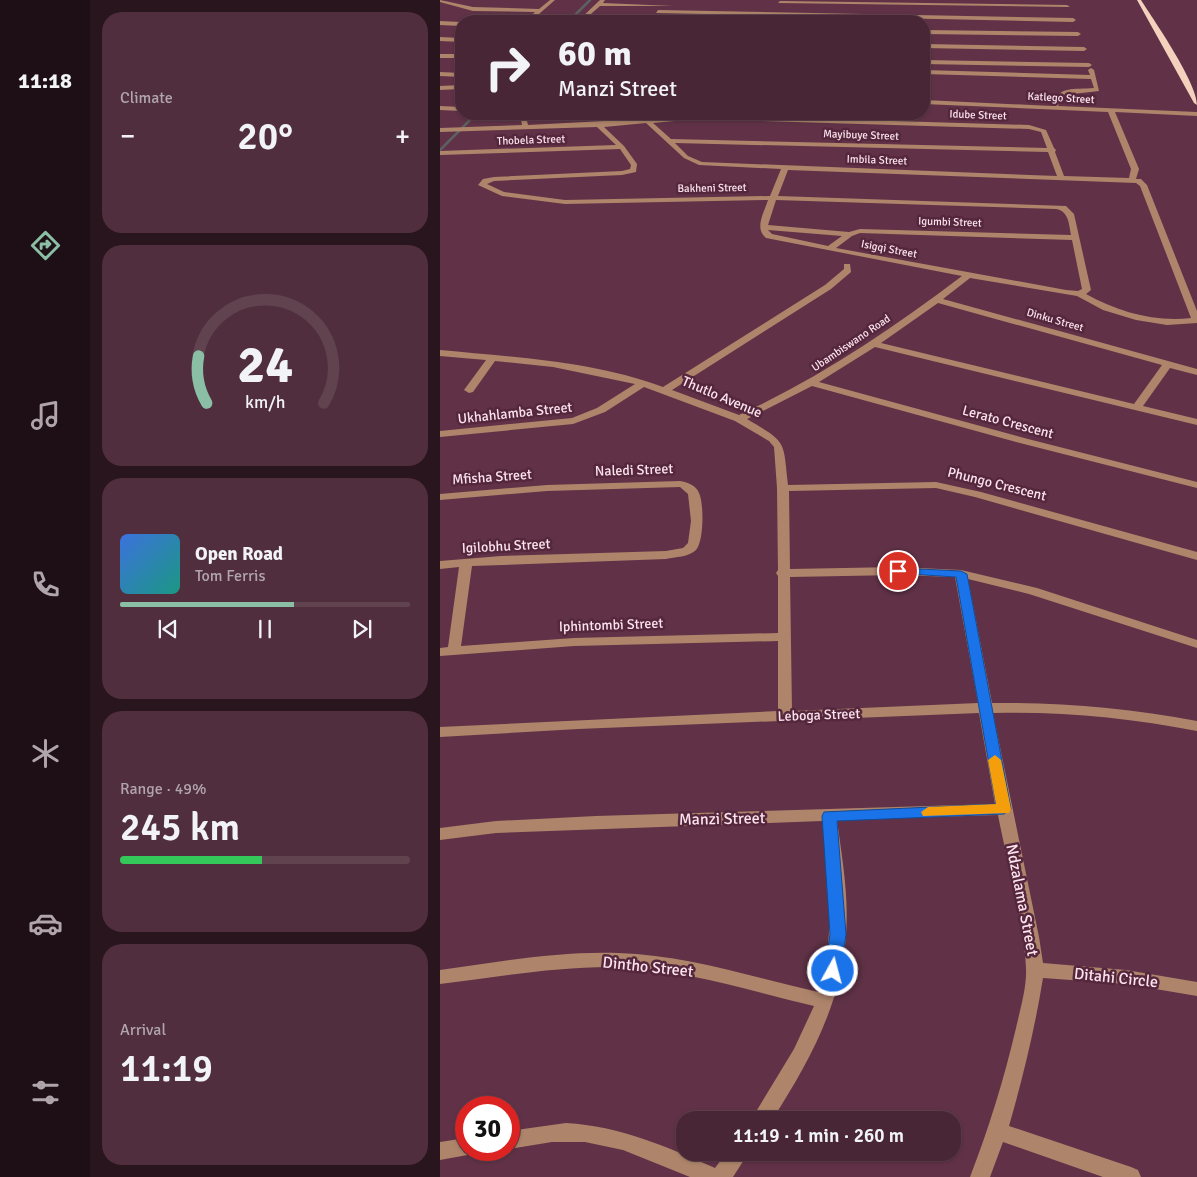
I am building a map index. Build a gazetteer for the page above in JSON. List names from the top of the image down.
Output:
{
  "streets": {
    "street": [
      "Katlego Street",
      "Idube Street",
      "Mayibuye Street",
      "Thobela Street",
      "Imbila Street",
      "Bakheni Street",
      "Igumbi Street",
      "Isigqi Street",
      "Dinku Street",
      "Ubambiswano Road",
      "Thutlo Avenue",
      "Ukhahlamba Street",
      "Lerato Crescent",
      "Naledi Street",
      "Mfisha Street",
      "Phungo Crescent",
      "Igilobhu Street",
      "Iphintombi Street",
      "Leboga Street",
      "Manzi Street",
      "Ndzalama Street",
      "Dintho Street",
      "Ditahi Circle"
    ]
  },
  "crossings": [
    ["Idube Street", "Mayibuye Street"],
    ["Idube Street", "Imbila Street"],
    ["Idube Street", "Bakheni Street"],
    ["Mayibuye Street", "Imbila Street"],
    ["Thobela Street", "Bakheni Street"],
    ["Bakheni Street", "Igumbi Street"],
    ["Bakheni Street", "Isigqi Street"],
    ["Igumbi Street", "Isigqi Street"],
    ["Isigqi Street", "Ubambiswano Road"],
    ["Dinku Street", "Ubambiswano Road"],
    ["Ubambiswano Road", "Thutlo Avenue"],
    ["Ubambiswano Road", "Lerato Crescent"],
    ["Thutlo Avenue", "Ukhahlamba Street"],
    ["Thutlo Avenue", "Phungo Crescent"],
    ["Thutlo Avenue", "Iphintombi Street"],
    ["Thutlo Avenue", "Leboga Street"],
    ["Naledi Street", "Mfisha Street"],
    ["Naledi Street", "Igilobhu Street"],
    ["Leboga Street", "Ndzalama Street"],
    ["Manzi Street", "Ndzalama Street"],
    ["Ndzalama Street", "Ditahi Circle"]
  ],
  "page": {
    "tabs": "11:18",
    "tile": [
      "Climate",
      ["Range · 49%", "245 km"],
      ["Arrival", "11:19"]
    ],
    "turn": ["60 m", "Manzi Street"],
    "heat": ["−", "20°", "+"],
    "song": ["Open Road", "Tom Ferris"],
    "limit": "30",
    "trip": "11:19 · 1 min · 260 m",
    "gauge": ["24", "km/h"]
  }
}
